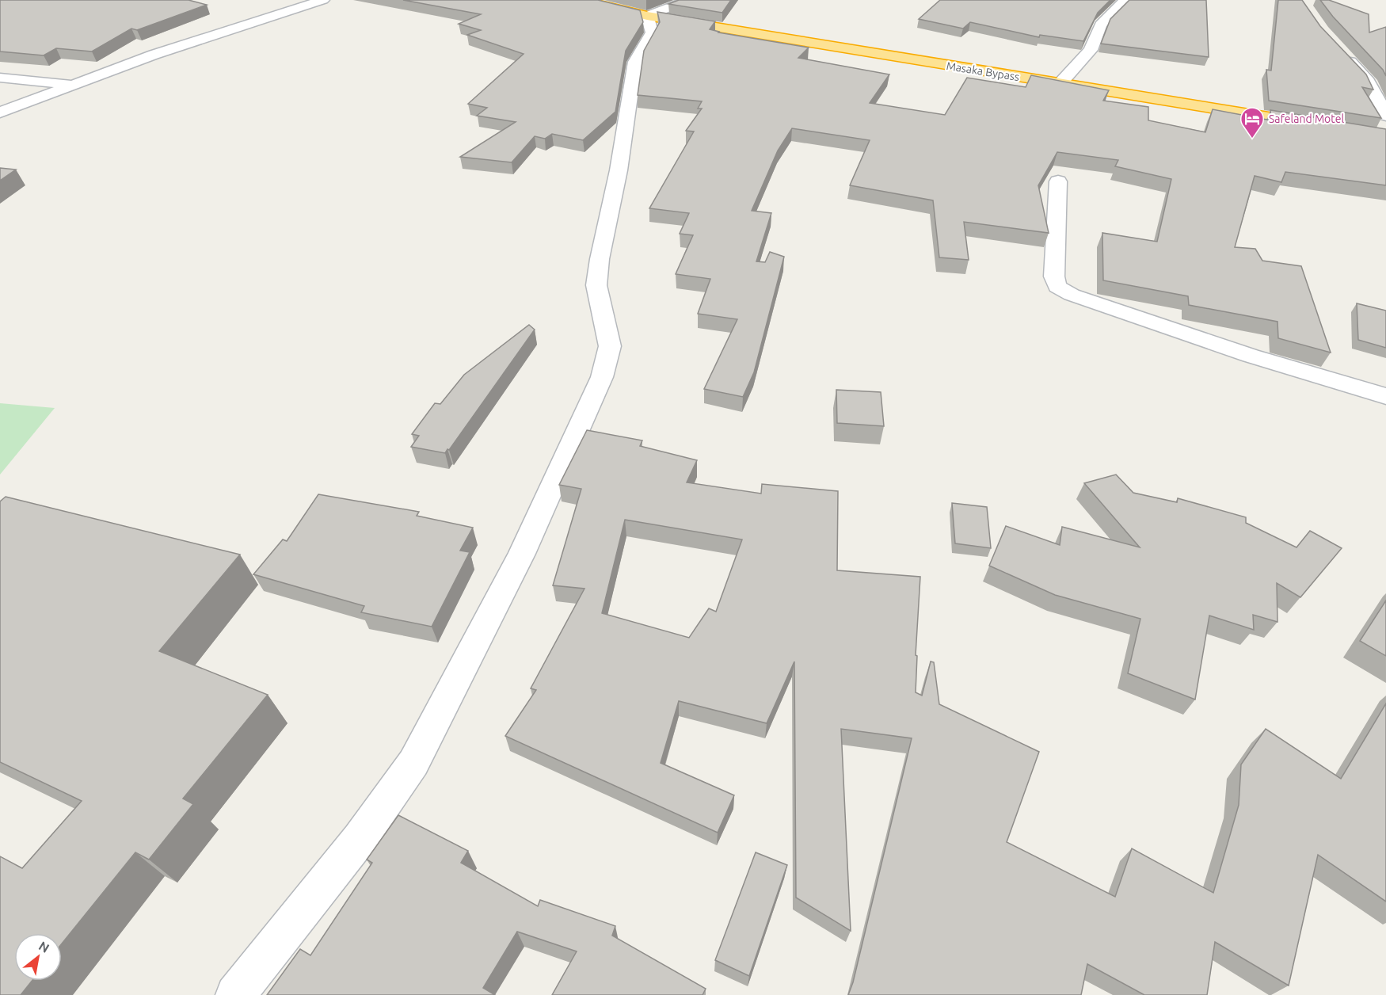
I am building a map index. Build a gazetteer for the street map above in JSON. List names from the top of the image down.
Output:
{
  "streets": {
    "highway": ["Masaka Bypass"]
  },
  "places": {
    "hotel": ["Safeland Motel"]
  },
  "north": "top right"
}
